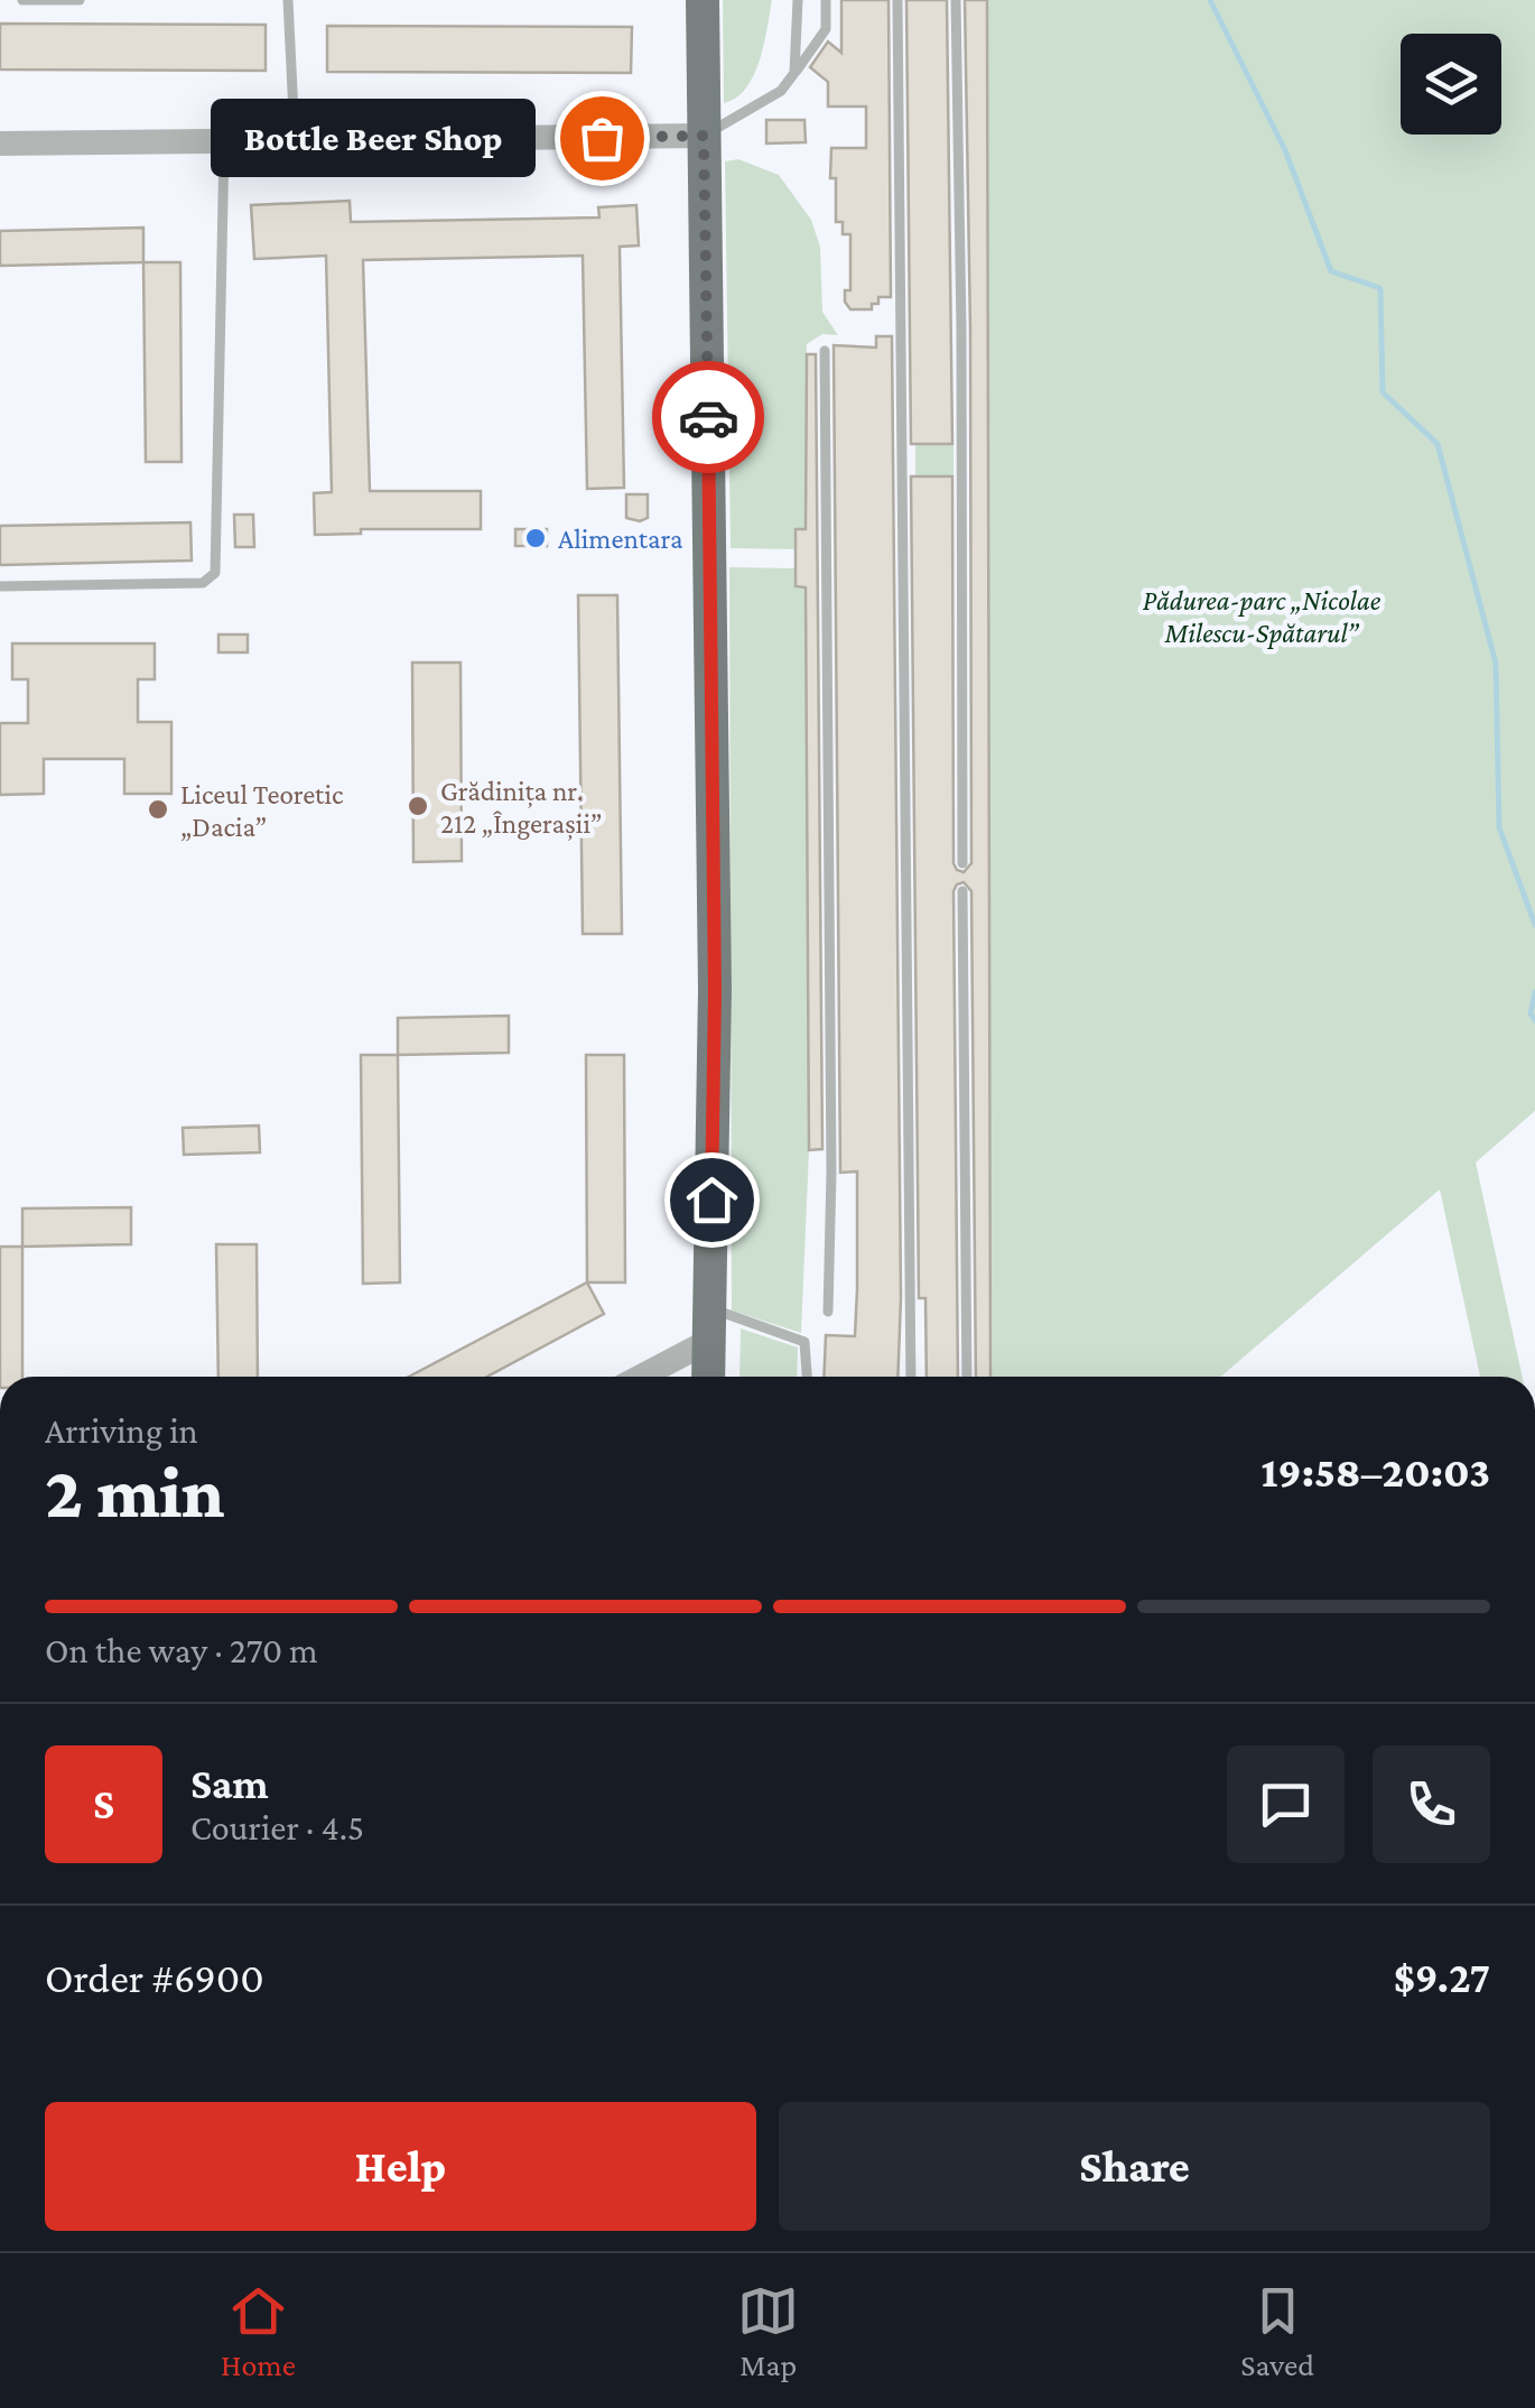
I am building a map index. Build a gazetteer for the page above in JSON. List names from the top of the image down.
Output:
{
  "parks": ["Pădurea-parc „Nicolae Milescu-Spătarul”"],
  "places": [
    "Bottle Beer Shop",
    "Alimentara",
    "Grădinița nr. 212 „Îngerașii”",
    "Liceul Teoretic „Dacia”"
  ],
  "page": {
    "bubble": "Bottle Beer Shop",
    "heading": ["2 min", "Arriving in", "19:58–20:03"],
    "panel": [
      "Sam",
      "Courier · 4.5",
      "Order #6900",
      "$9.27"
    ],
    "bar": "On the way · 270 m",
    "round": "S",
    "buttons": ["Help", "Share"],
    "tabs": ["Home", "Map", "Saved"]
  }
}
